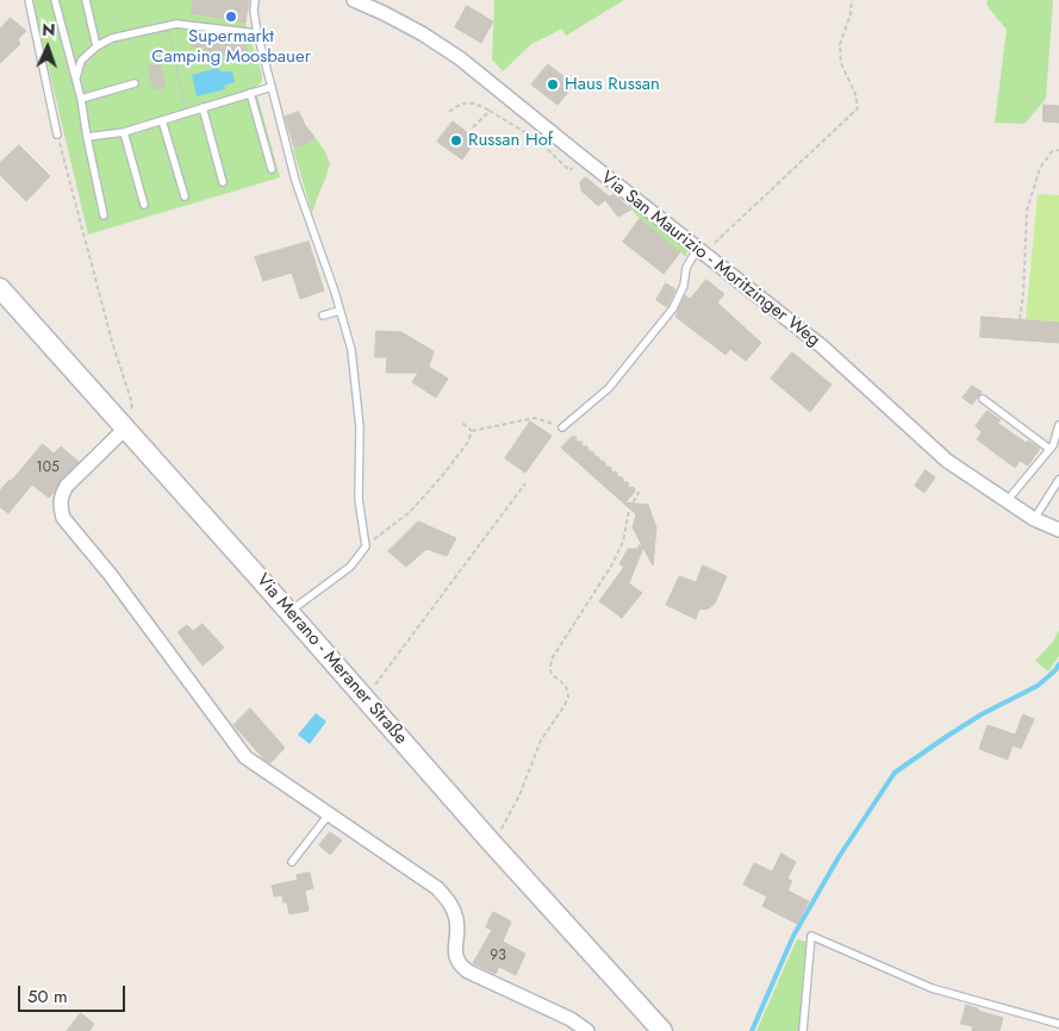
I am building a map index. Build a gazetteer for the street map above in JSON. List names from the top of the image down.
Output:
{
  "streets": {
    "main road": ["Via Merano - Meraner Straße"],
    "street": ["Via San Maurizio - Moritzinger Weg"]
  },
  "places": ["Supermarkt Camping Moosbauer", "Haus Russan", "Russan Hof"],
  "house_numbers": ["105", "93"],
  "scale_bar": "50 m",
  "north": "top"
}
